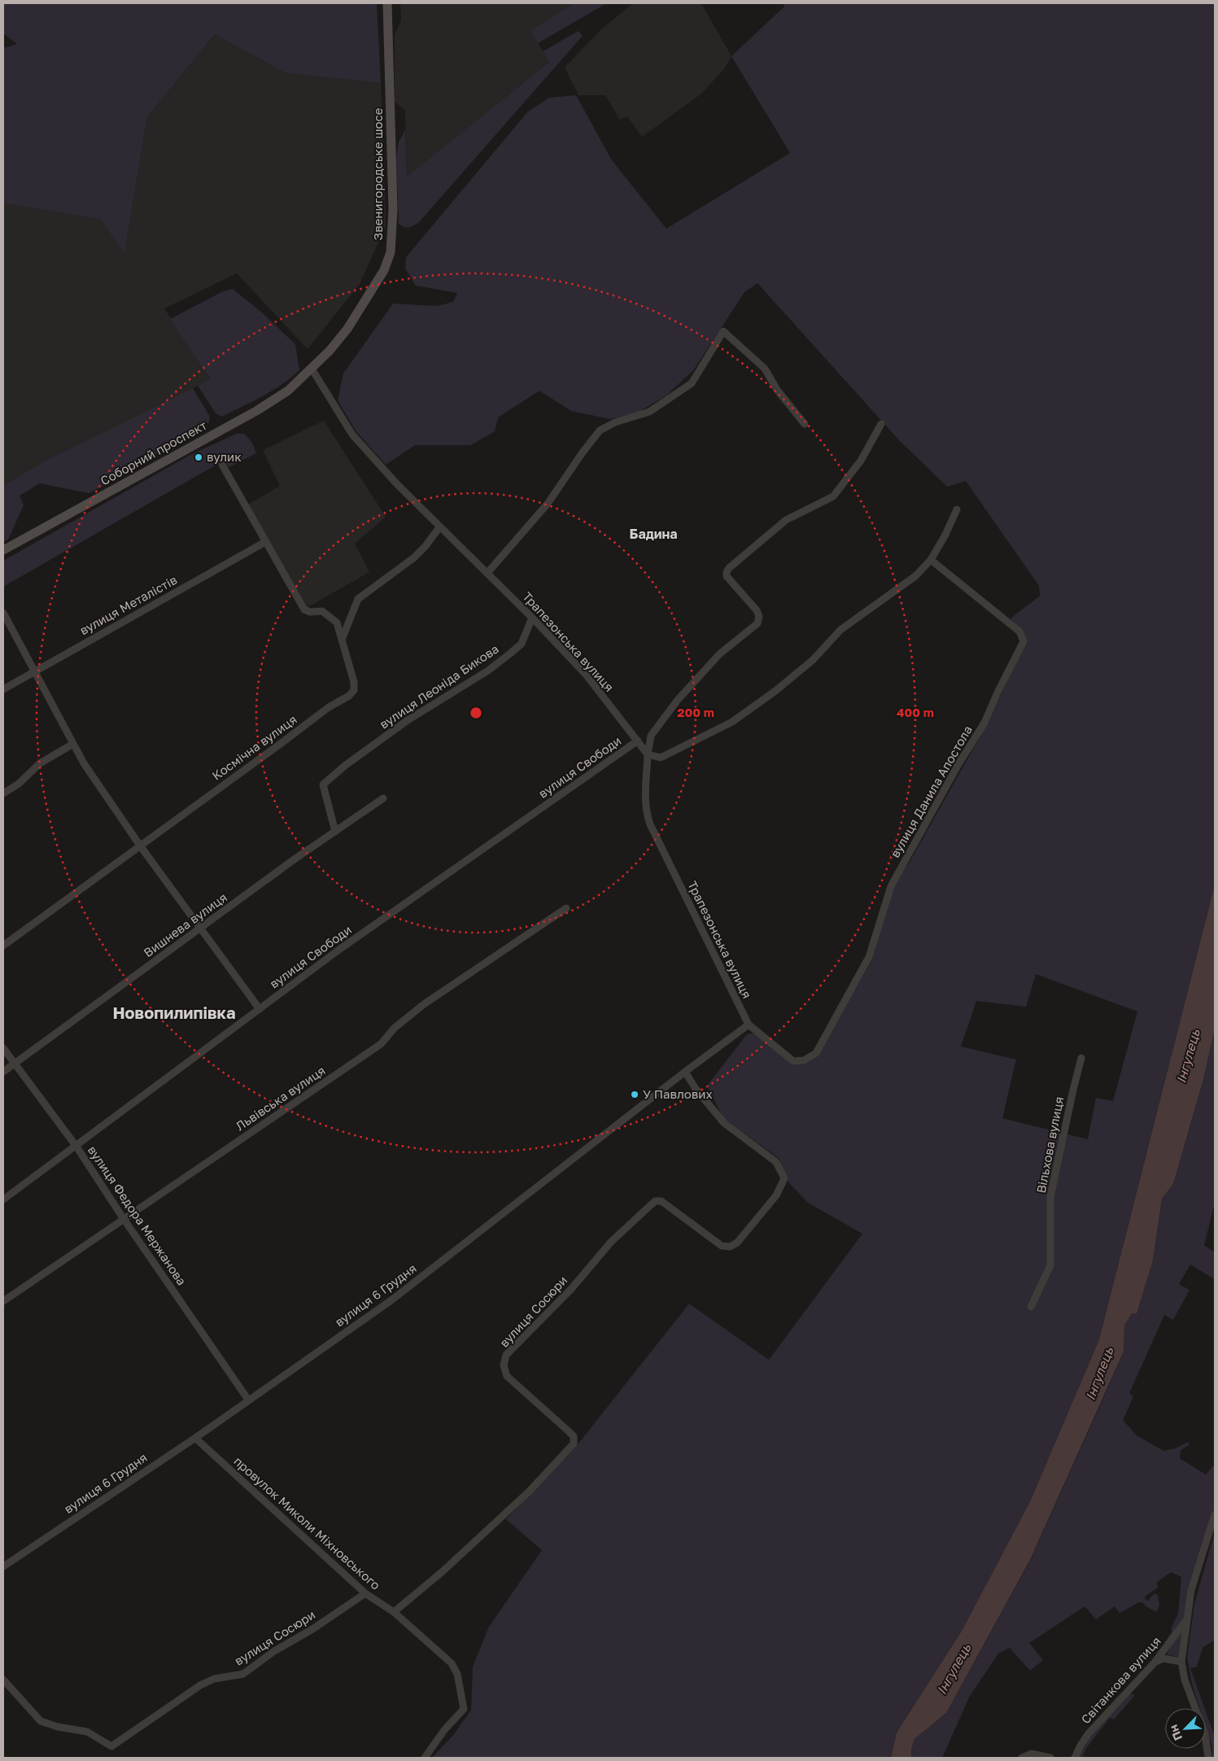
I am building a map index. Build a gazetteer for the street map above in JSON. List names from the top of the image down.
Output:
{
  "streets": {
    "main road": ["Звенигородське шосе", "Соборний проспект"],
    "street": [
      "вулиця Металістів",
      "Трапезонська вулиця",
      "вулиця Леоніда Бикова",
      "Космічна вулиця",
      "вулиця Свободи",
      "вулиця Данила Апостола",
      "Вишнева вулиця",
      "Львівська вулиця",
      "Вільхова вулиця",
      "вулиця Федора Мержанова",
      "вулиця 6 Грудня",
      "вулиця Сосюри",
      "провулок Миколи Міхновського",
      "Світанкова вулиця"
    ]
  },
  "crossings": [
    ["Звенигородське шосе", "Соборний проспект"],
    ["Звенигородське шосе", "Трапезонська вулиця"],
    ["Соборний проспект", "Трапезонська вулиця"],
    ["вулиця Металістів", "Космічна вулиця"],
    ["Трапезонська вулиця", "вулиця Леоніда Бикова"],
    ["Трапезонська вулиця", "вулиця Свободи"],
    ["Трапезонська вулиця", "вулиця Данила Апостола"],
    ["Трапезонська вулиця", "вулиця 6 Грудня"],
    ["вулиця Леоніда Бикова", "Вишнева вулиця"],
    ["вулиця Свободи", "вулиця Федора Мержанова"],
    ["Вишнева вулиця", "вулиця Федора Мержанова"],
    ["Львівська вулиця", "вулиця Федора Мержанова"],
    ["вулиця Федора Мержанова", "вулиця 6 Грудня"],
    ["вулиця 6 Грудня", "вулиця Сосюри"],
    ["вулиця 6 Грудня", "провулок Миколи Міхновського"],
    ["вулиця Сосюри", "провулок Миколи Міхновського"]
  ],
  "districts": ["Бадина", "Новопилипівка"],
  "water": ["Інгулець"],
  "places": ["вулик", "У Павлових"],
  "north": "bottom left",
  "rings": ["200 m", "400 m"]
}
